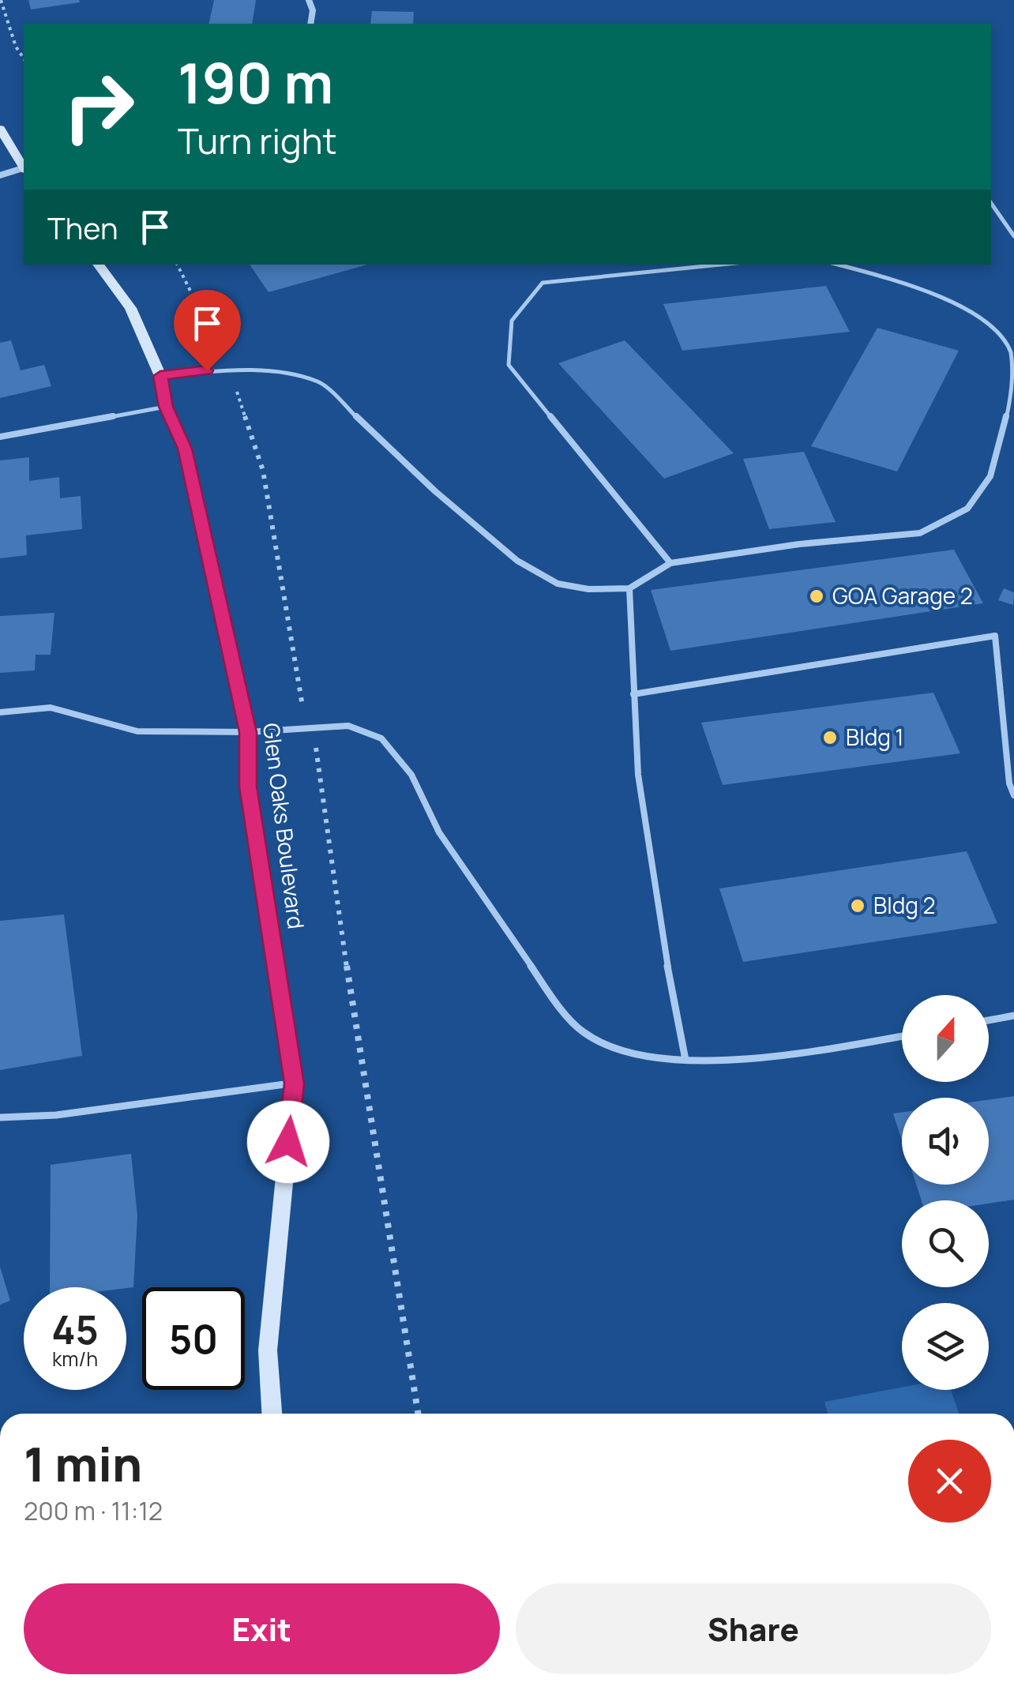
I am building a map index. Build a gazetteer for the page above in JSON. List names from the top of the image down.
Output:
{
  "streets": {
    "main road": ["Glen Oaks Boulevard"]
  },
  "places": ["GOA Garage 2", "Bldg 1", "Bldg 2"],
  "north": "top",
  "page": {
    "turn": ["190 m", "Turn right"],
    "then": "Then",
    "speed": "45 km/h",
    "limit": "50",
    "heading": ["1 min", "200 m · 11:12"],
    "buttons": ["Exit", "Share"]
  }
}
